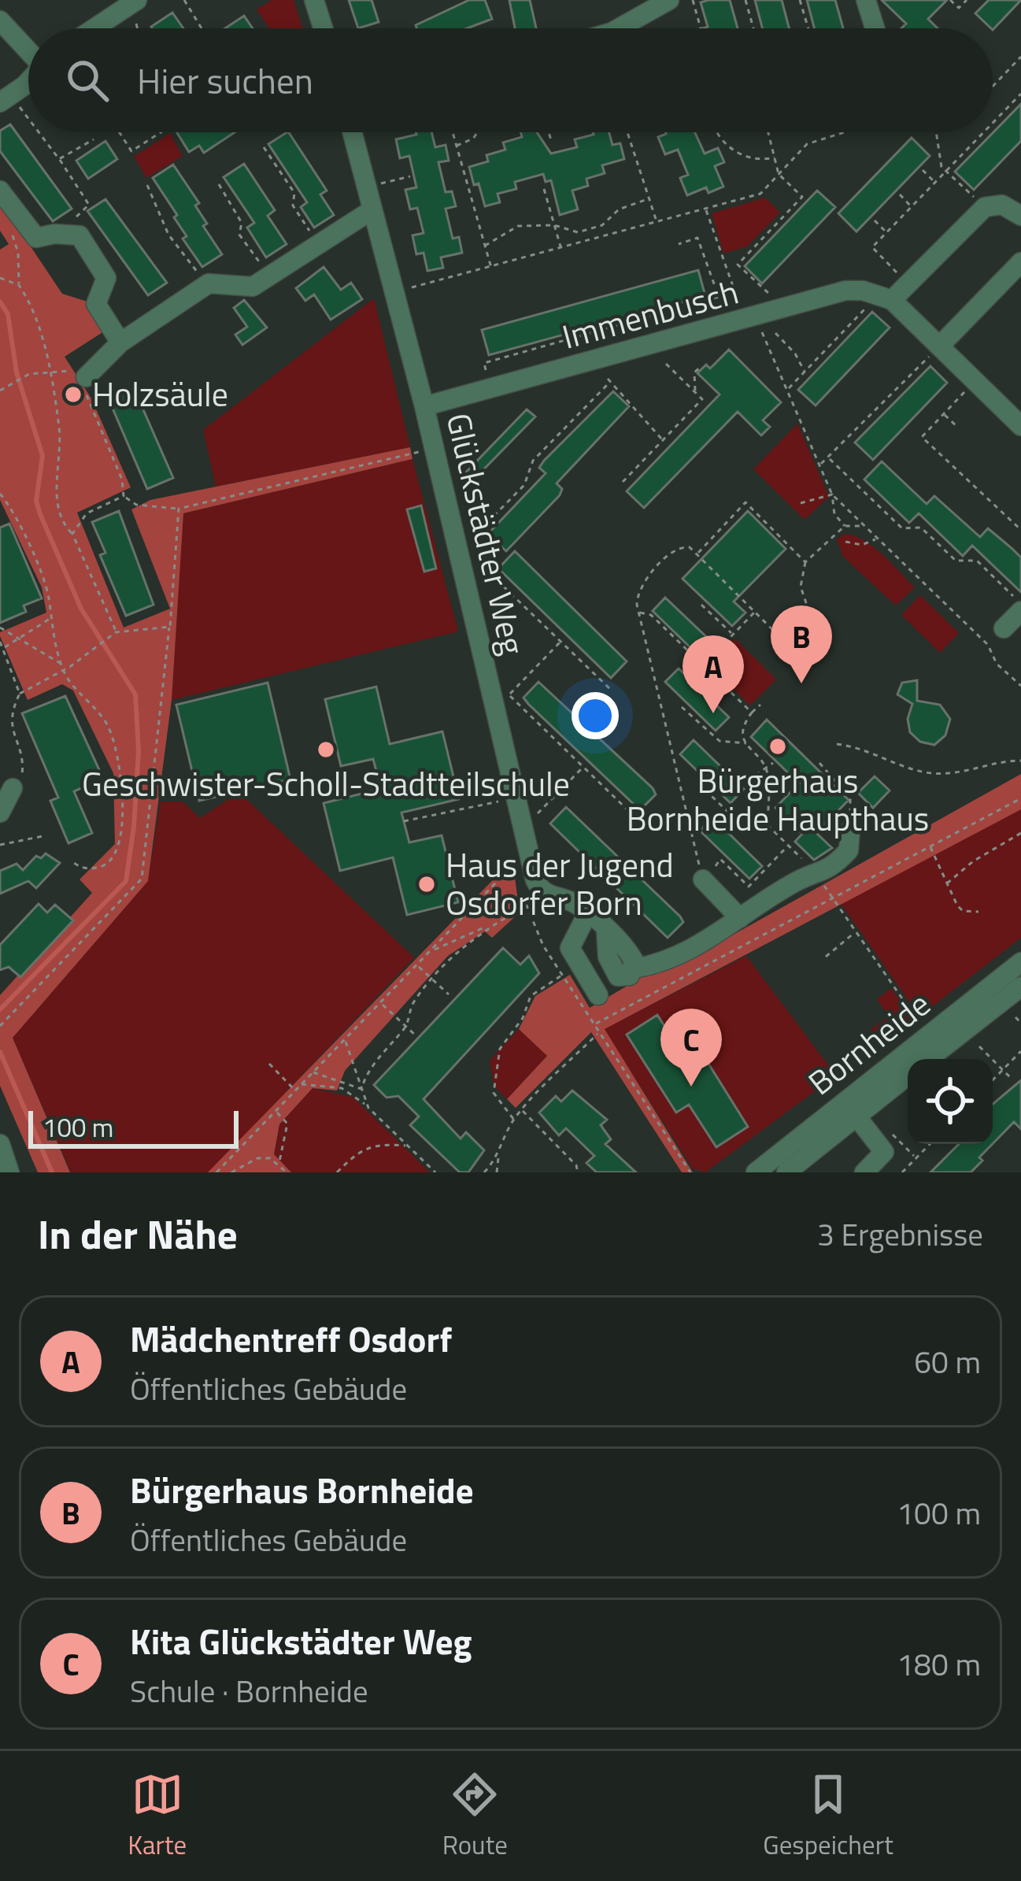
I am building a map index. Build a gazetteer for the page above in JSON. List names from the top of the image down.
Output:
{
  "streets": {
    "street": ["Immenbusch", "Glückstädter Weg", "Bornheide"]
  },
  "crossings": [
    ["Immenbusch", "Glückstädter Weg"]
  ],
  "places": [
    "Holzsäule",
    "Bürgerhaus Bornheide Haupthaus",
    "Geschwister-Scholl-Stadtteilschule",
    "Haus der Jugend Osdorfer Born"
  ],
  "scale_bar": "100 m",
  "page": {
    "search": "Hier suchen",
    "pins": ["B", "A", "C"],
    "scale": "100 m",
    "heading": ["In der Nähe", "3 Ergebnisse"],
    "list": [
      {
        "mark": "A",
        "name": "Mädchentreff Osdorf",
        "note": "Öffentliches Gebäude",
        "value": "60 m"
      },
      {
        "mark": "B",
        "name": "Bürgerhaus Bornheide",
        "note": "Öffentliches Gebäude",
        "value": "100 m"
      },
      {
        "mark": "C",
        "name": "Kita Glückstädter Weg",
        "note": "Schule · Bornheide",
        "value": "180 m"
      }
    ],
    "nav": ["Karte", "Route", "Gespeichert"]
  }
}
